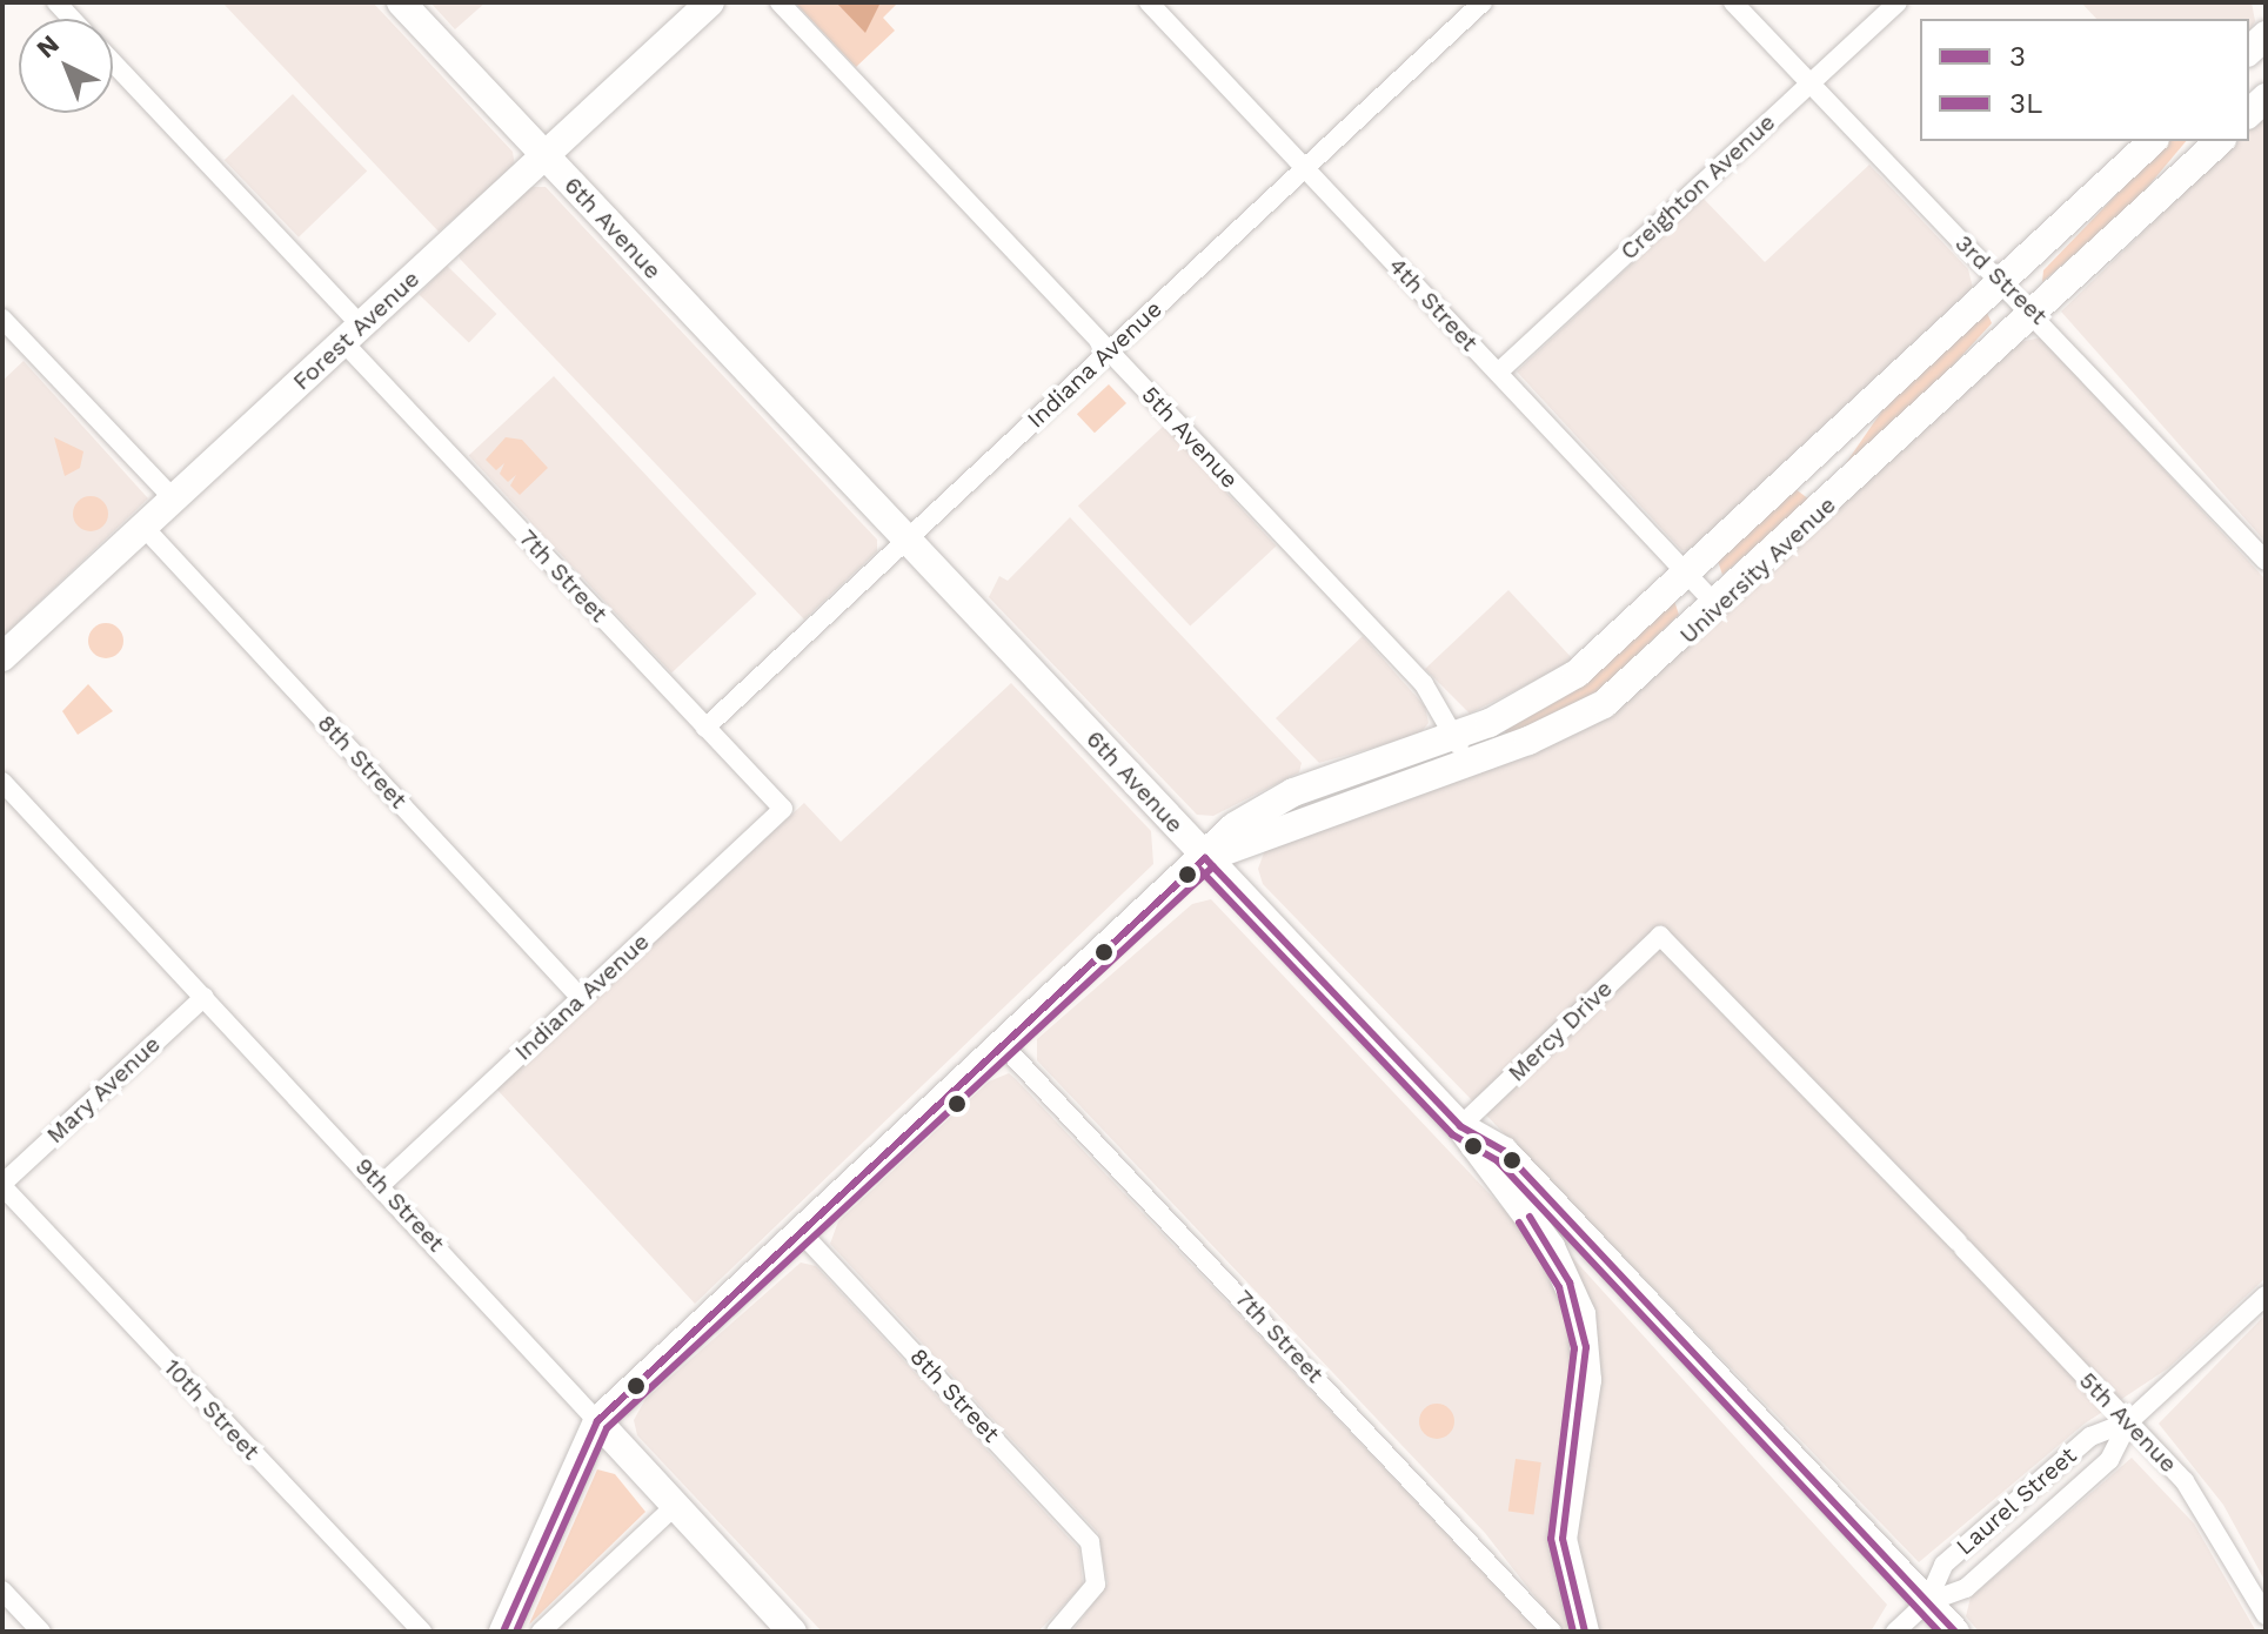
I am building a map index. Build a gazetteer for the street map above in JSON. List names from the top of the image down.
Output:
{
  "streets": {
    "main road": [
      "6th Avenue",
      "Forest Avenue",
      "University Avenue",
      "9th Street"
    ],
    "street": [
      "Creighton Avenue",
      "3rd Street",
      "4th Street",
      "Indiana Avenue",
      "5th Avenue",
      "7th Street",
      "8th Street",
      "Mercy Drive",
      "Mary Avenue",
      "10th Street",
      "Laurel Street"
    ]
  },
  "crossings": [
    ["Creighton Avenue", "3rd Street"],
    ["Creighton Avenue", "4th Street"],
    ["6th Avenue", "Forest Avenue"],
    ["6th Avenue", "Indiana Avenue"],
    ["6th Avenue", "University Avenue"],
    ["6th Avenue", "Mercy Drive"],
    ["6th Avenue", "Laurel Street"],
    ["3rd Street", "University Avenue"],
    ["4th Street", "Indiana Avenue"],
    ["4th Street", "University Avenue"],
    ["Forest Avenue", "7th Street"],
    ["Forest Avenue", "8th Street"],
    ["Indiana Avenue", "5th Avenue"],
    ["Indiana Avenue", "7th Street"],
    ["Indiana Avenue", "8th Street"],
    ["Indiana Avenue", "9th Street"],
    ["5th Avenue", "University Avenue"],
    ["5th Avenue", "Mercy Drive"],
    ["5th Avenue", "Laurel Street"],
    ["University Avenue", "7th Street"],
    ["University Avenue", "8th Street"],
    ["University Avenue", "9th Street"],
    ["Mary Avenue", "9th Street"],
    ["Mary Avenue", "10th Street"]
  ],
  "lines": ["transit line 3", "transit line 3L"],
  "legend": ["3", "3L"],
  "north": "top left"
}
